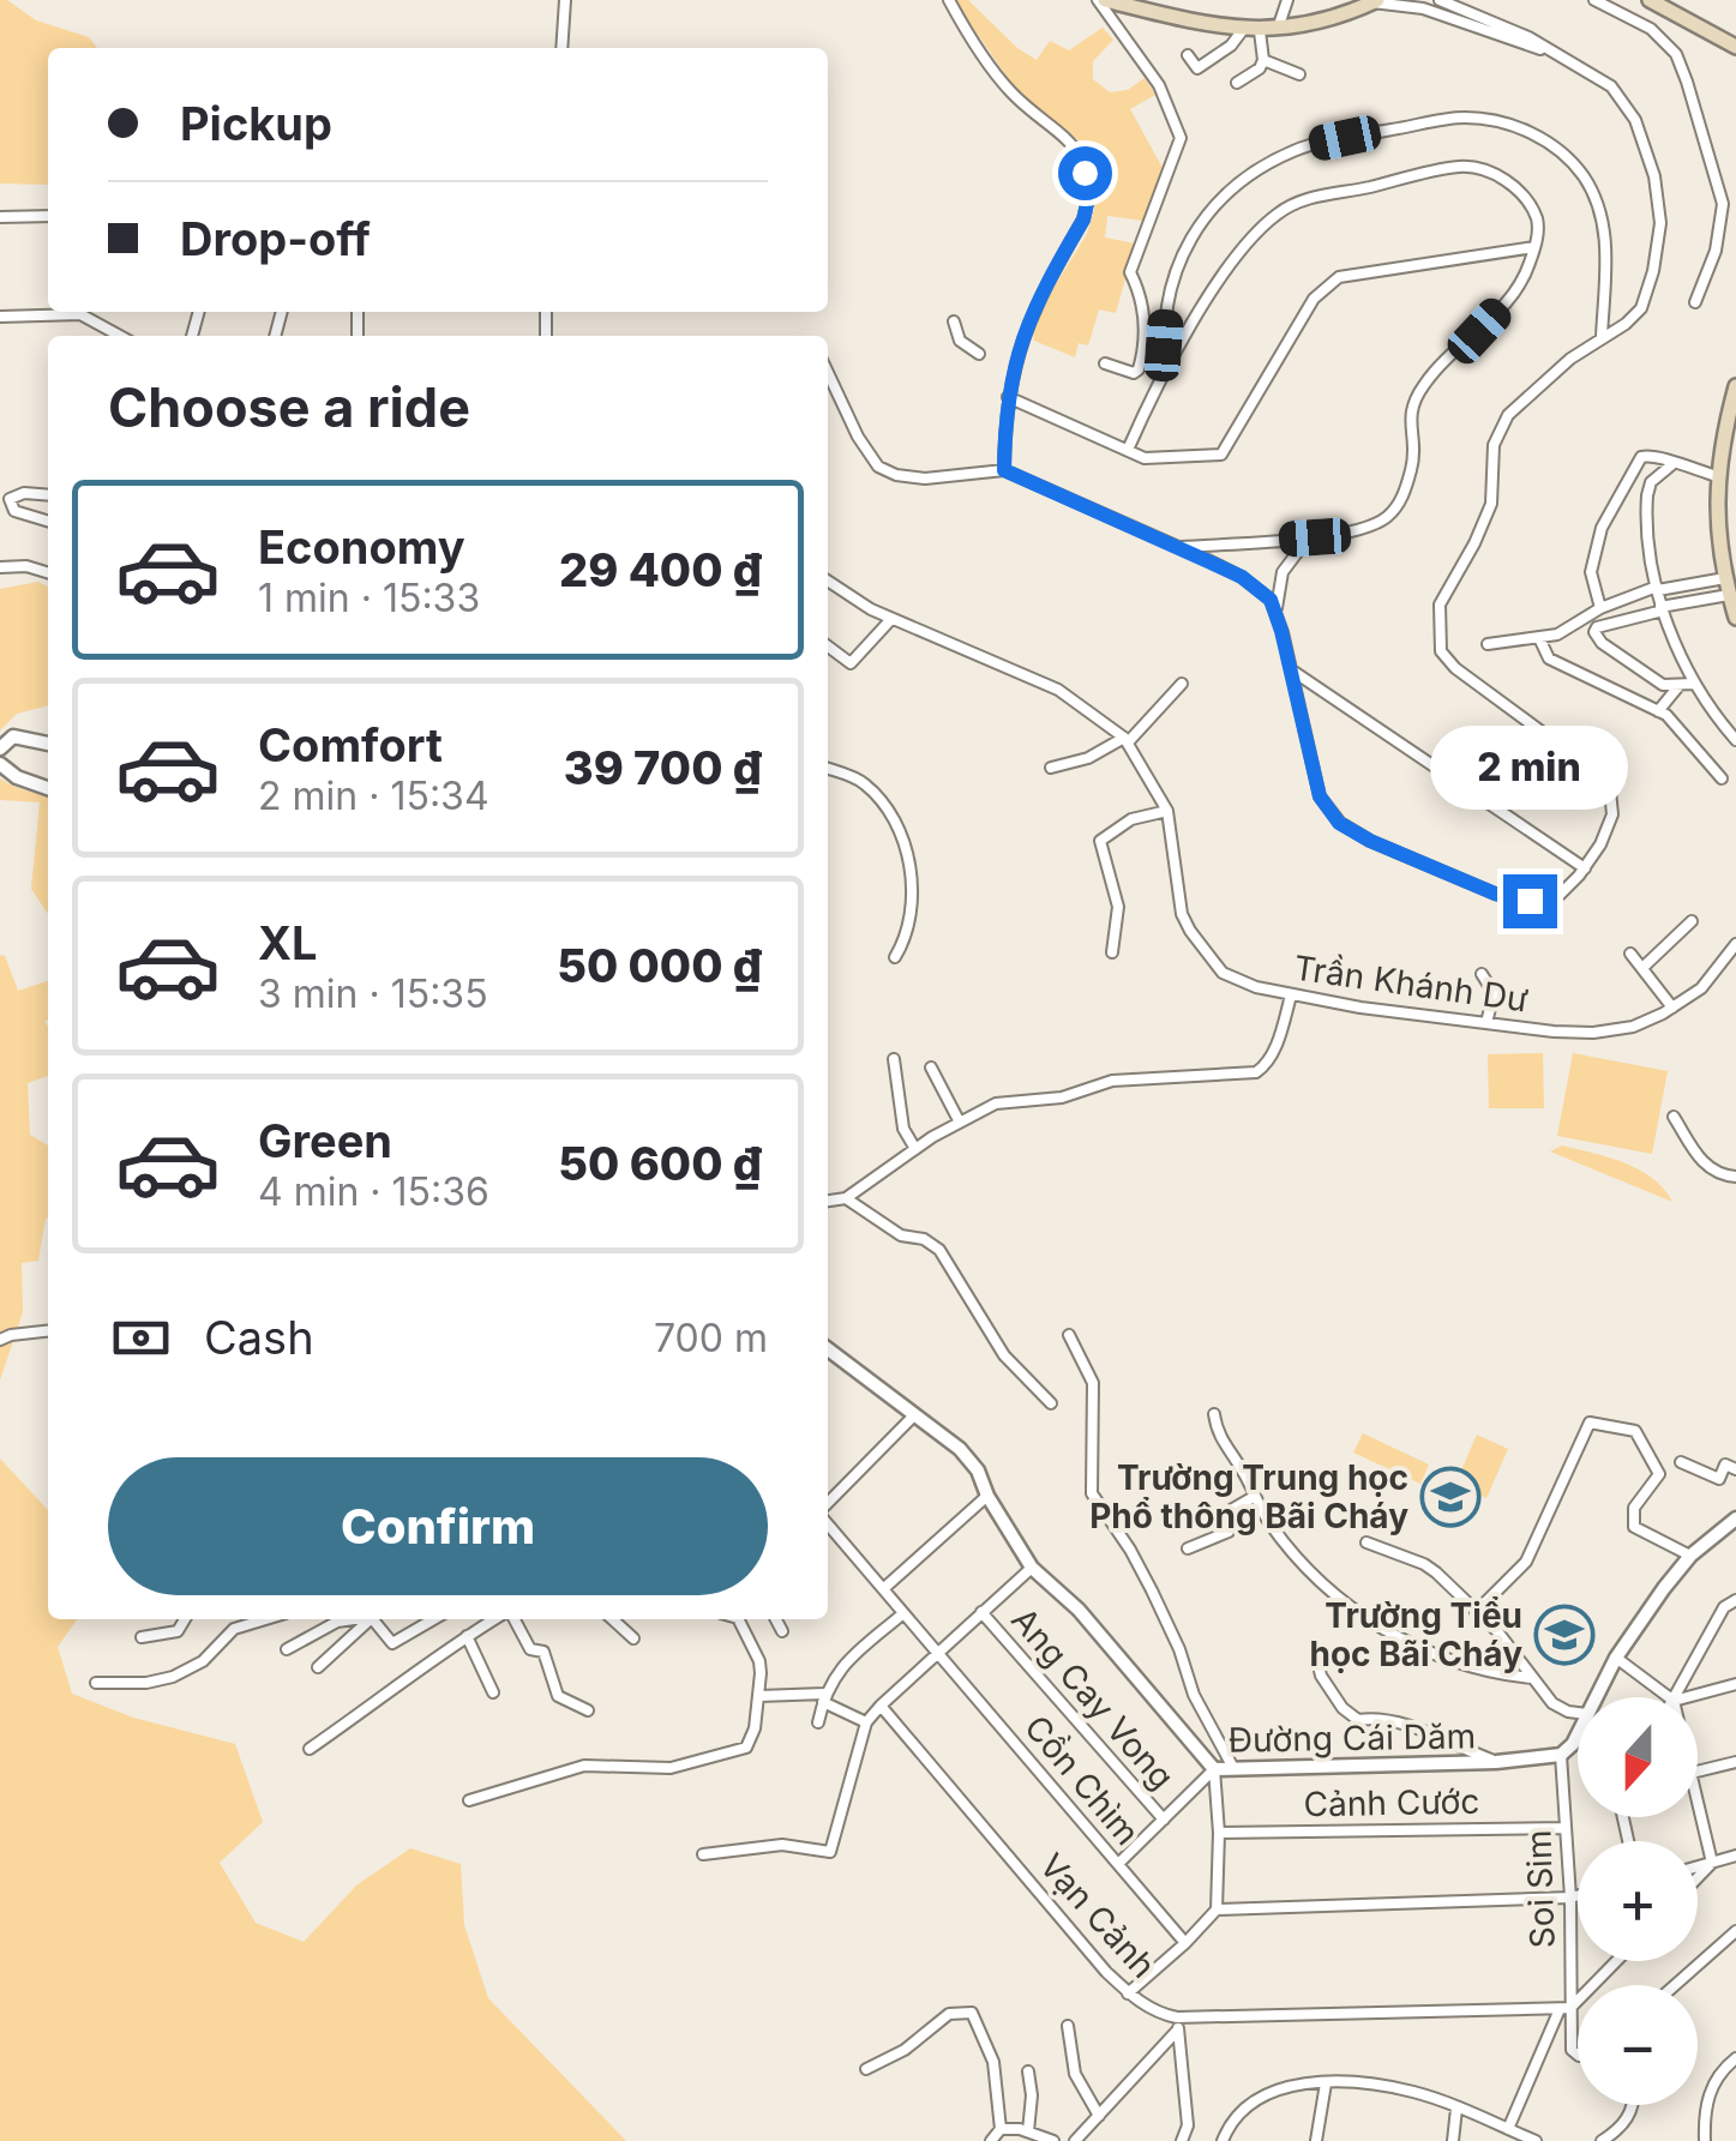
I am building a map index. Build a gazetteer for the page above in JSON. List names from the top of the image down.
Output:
{
  "streets": {
    "street": [
      "Trần Khánh Dư",
      "Ang Cay Vong",
      "Đường Cái Dăm",
      "Cồn Chìm",
      "Cảnh Cước",
      "Soi Sim",
      "Vạn Cảnh"
    ]
  },
  "crossings": [
    ["Đường Cái Dăm", "Soi Sim"],
    ["Cảnh Cước", "Soi Sim"],
    ["Soi Sim", "Vạn Cảnh"]
  ],
  "places": {
    "school or university": ["Trường Trung học Phổ thông Bãi Cháy", "Trường Tiểu học Bãi Cháy"]
  },
  "north": "bottom",
  "page": {
    "banner": ["Pickup", "Drop-off"],
    "heading": "Choose a ride",
    "list": [
      {
        "name": "Economy",
        "note": "1 min · 15:33",
        "value": "29 400 ₫"
      },
      {
        "name": "Comfort",
        "note": "2 min · 15:34",
        "value": "39 700 ₫"
      },
      {
        "name": "XL",
        "note": "3 min · 15:35",
        "value": "50 000 ₫"
      },
      {
        "name": "Green",
        "note": "4 min · 15:36",
        "value": "50 600 ₫"
      }
    ],
    "bubble": "2 min",
    "pay": ["Cash", "700 m"],
    "buttons": "Confirm",
    "map_buttons": ["+", "−"]
  }
}
